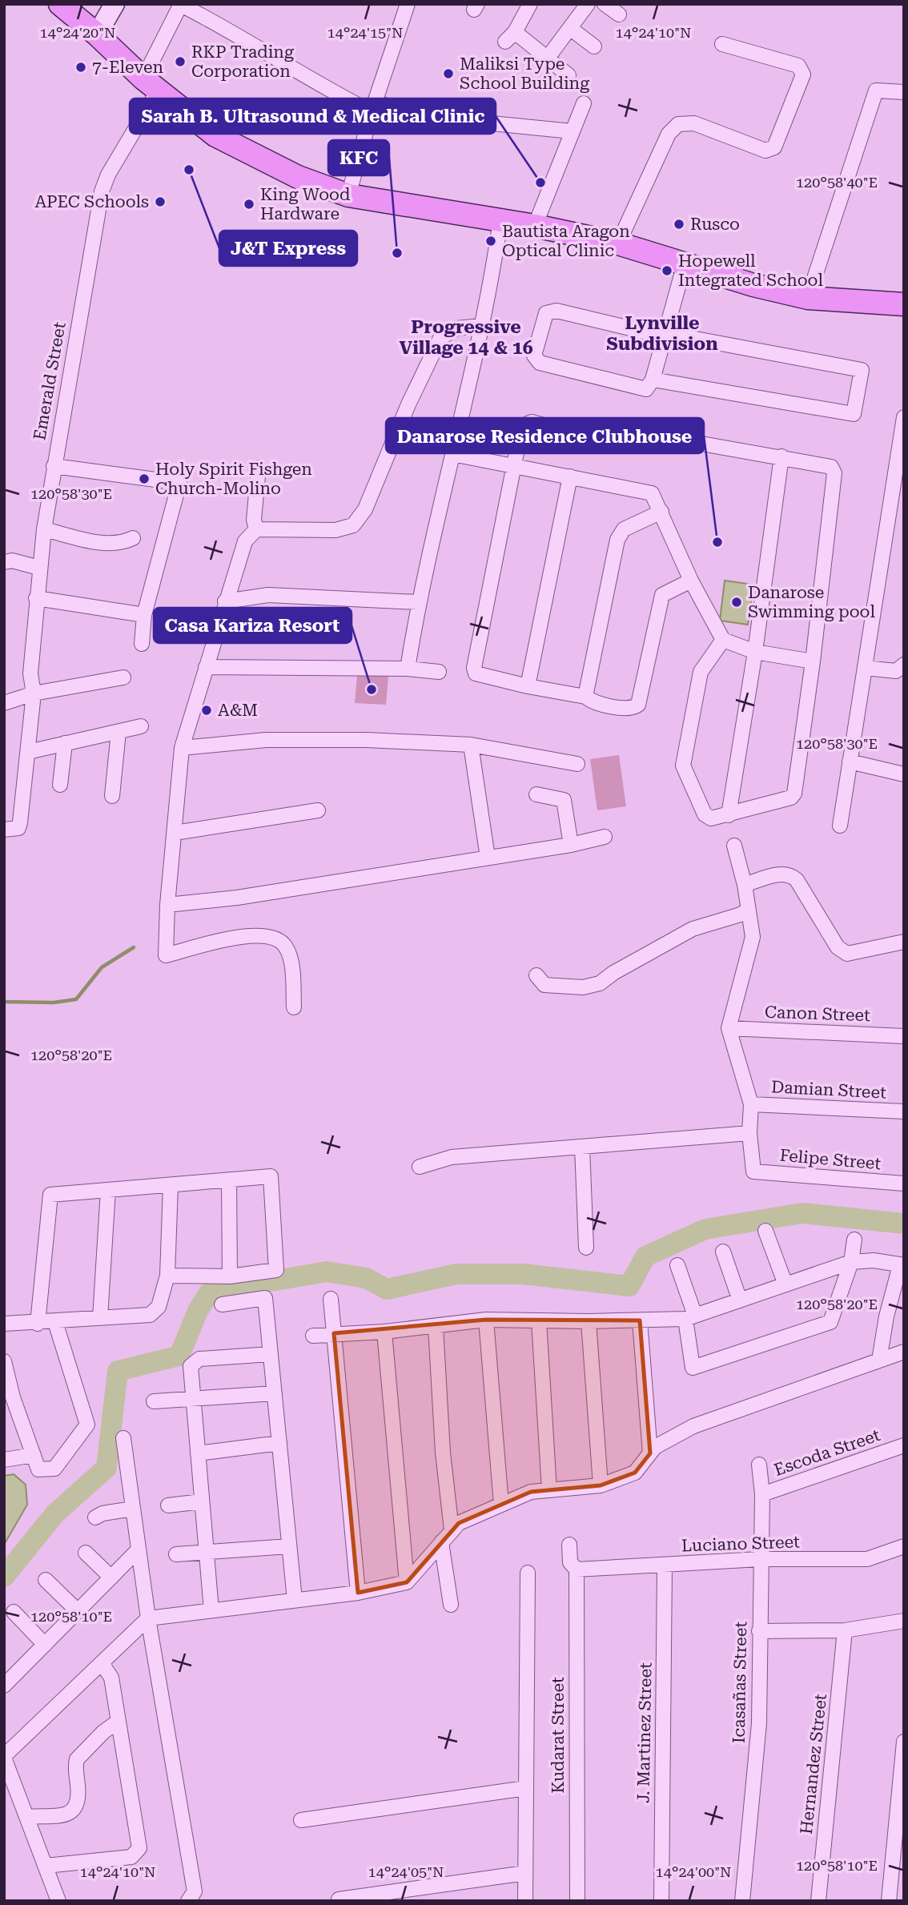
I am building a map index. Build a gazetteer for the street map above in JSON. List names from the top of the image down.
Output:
{
  "streets": {
    "street": [
      "Emerald Street",
      "Canon Street",
      "Damian Street",
      "Felipe Street",
      "Escoda Street",
      "Luciano Street",
      "Icasañas Street",
      "J. Martinez Street",
      "Kudarat Street",
      "Hernandez Street"
    ]
  },
  "crossings": [
    ["Escoda Street", "Icasañas Street"],
    ["Luciano Street", "Icasañas Street"],
    ["Luciano Street", "J. Martinez Street"],
    ["Luciano Street", "Kudarat Street"]
  ],
  "districts": ["Lynville Subdivision", "Progressive Village 14 & 16"],
  "places": [
    "RKP Trading Corporation",
    "7-Eleven",
    "Maliksi Type School Building",
    "J&T Express",
    "Sarah B. Ultrasound & Medical Clinic",
    "APEC Schools",
    "King Wood Hardware",
    "Rusco",
    "Bautista Aragon Optical Clinic",
    "KFC",
    "Hopewell Integrated School",
    "Holy Spirit Fishgen Church-Molino",
    "Danarose Residence Clubhouse",
    "Danarose Swimming pool",
    "Casa Kariza Resort",
    "A&M"
  ],
  "coordinates": [
    "14°24'20\"N",
    "14°24'15\"N",
    "14°24'10\"N",
    "120°58'40\"E",
    "120°58'30\"E",
    "120°58'20\"E",
    "120°58'10\"E",
    "14°24'05\"N",
    "14°24'00\"N"
  ]
}
